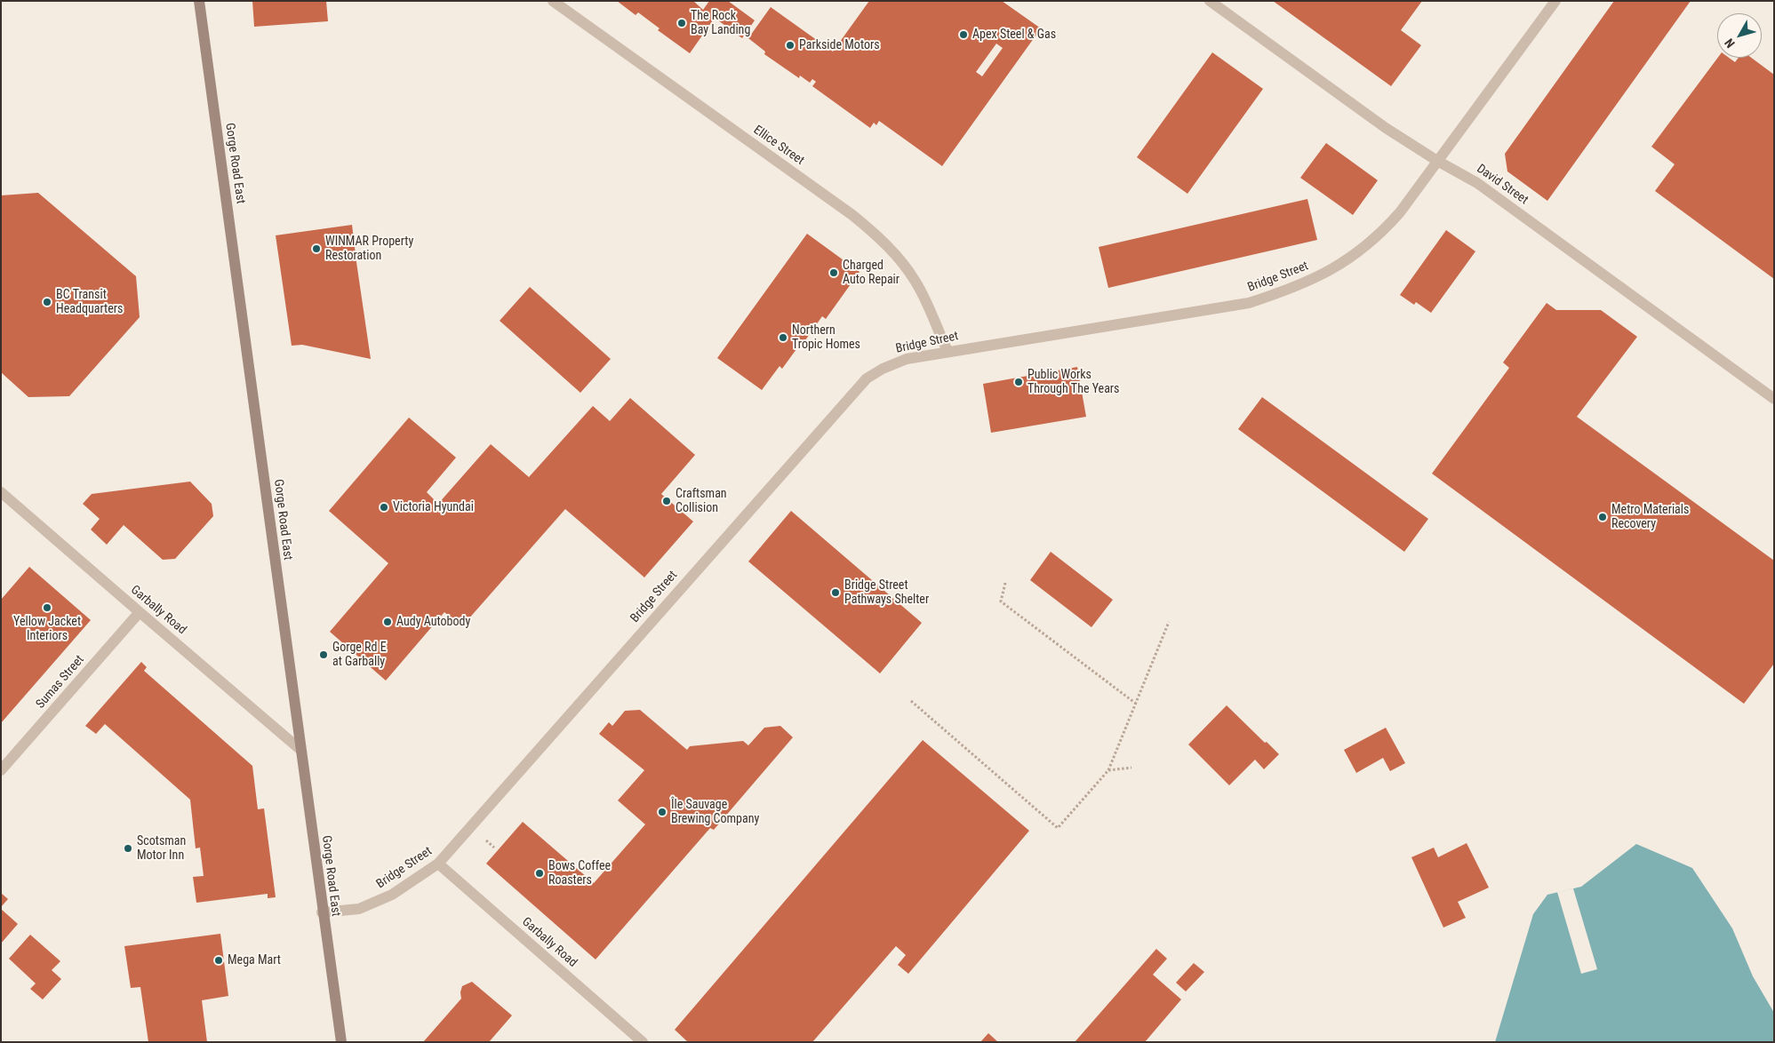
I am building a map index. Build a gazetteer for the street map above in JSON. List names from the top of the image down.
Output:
{
  "streets": {
    "main road": ["Gorge Road East"],
    "street": [
      "Ellice Street",
      "David Street",
      "Bridge Street",
      "Garbally Road",
      "Sumas Street"
    ]
  },
  "crossings": [
    ["Ellice Street", "Bridge Street"],
    ["Gorge Road East", "Bridge Street"],
    ["Gorge Road East", "Garbally Road"],
    ["David Street", "Bridge Street"],
    ["Bridge Street", "Garbally Road"],
    ["Garbally Road", "Sumas Street"]
  ],
  "places": [
    "The Rock Bay Landing",
    "Apex Steel & Gas",
    "Parkside Motors",
    "WINMAR Property Restoration",
    "Charged Auto Repair",
    "BC Transit Headquarters",
    "Northern Tropic Homes",
    "Public Works Through The Years",
    "Craftsman Collision",
    "Victoria Hyundai",
    "Metro Materials Recovery",
    "Bridge Street Pathways Shelter",
    "Yellow Jacket Interiors",
    "Audy Autobody",
    "Gorge Rd E at Garbally",
    "Île Sauvage Brewing Company",
    "Scotsman Motor Inn",
    "Bows Coffee Roasters",
    "Mega Mart"
  ],
  "north": "bottom left"
}
